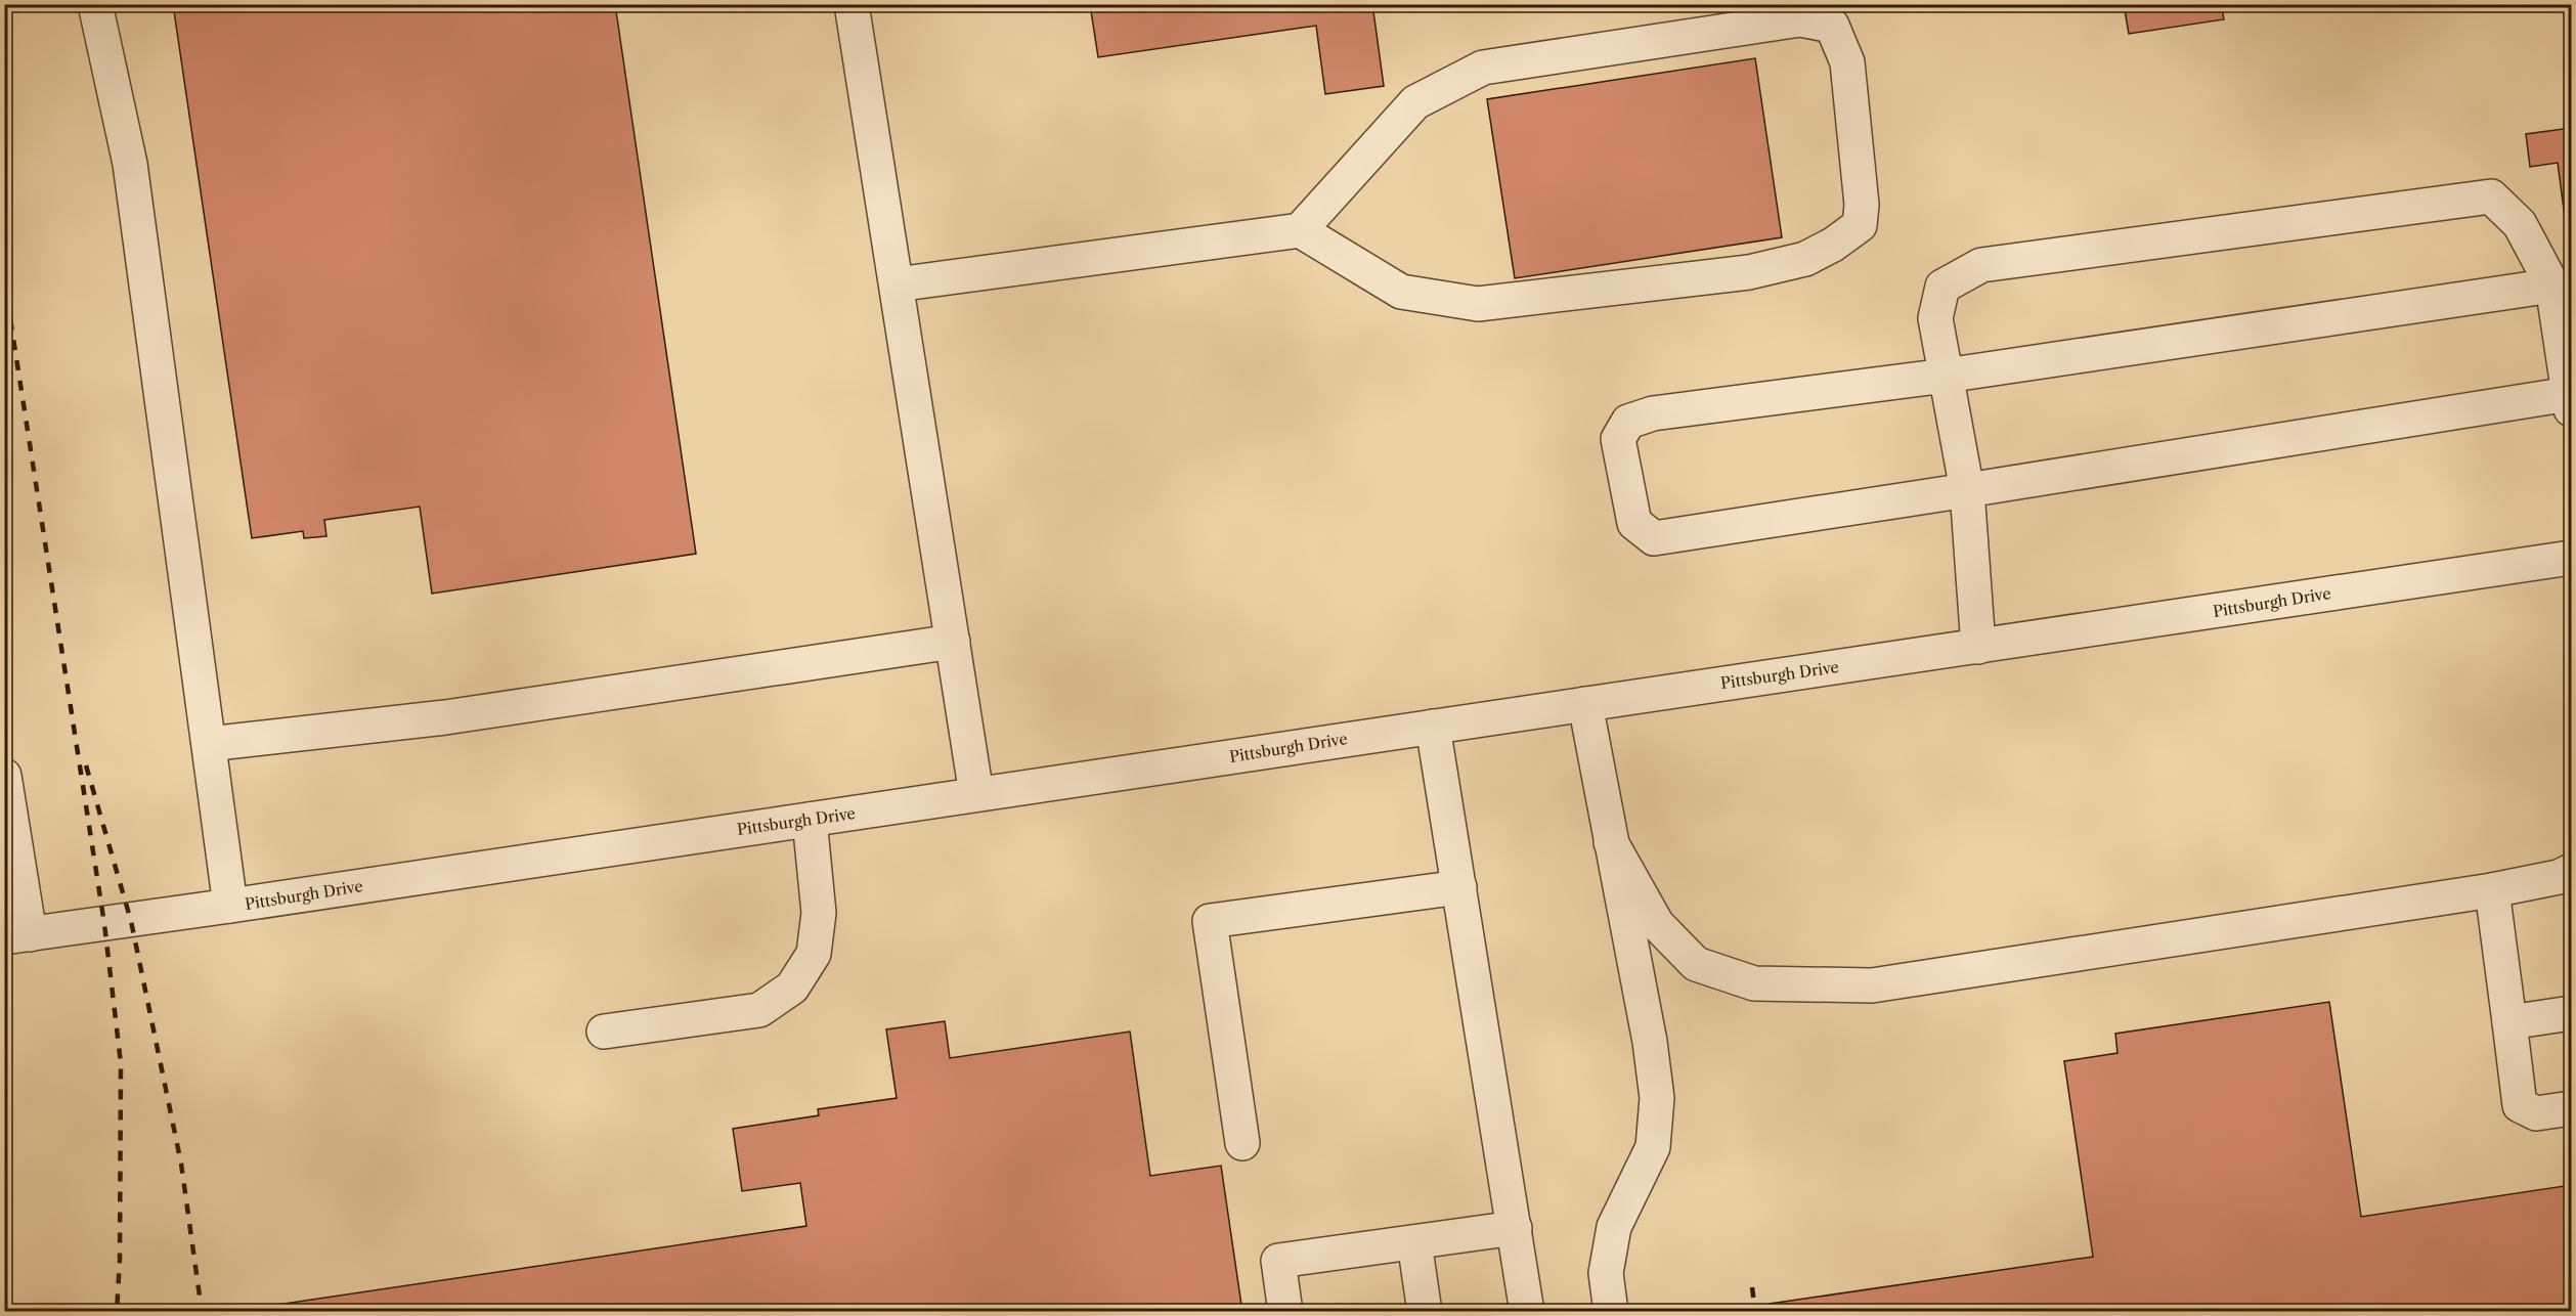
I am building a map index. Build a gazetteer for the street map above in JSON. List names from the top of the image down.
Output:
{
  "streets": {
    "street": ["Pittsburgh Drive"]
  }
}
